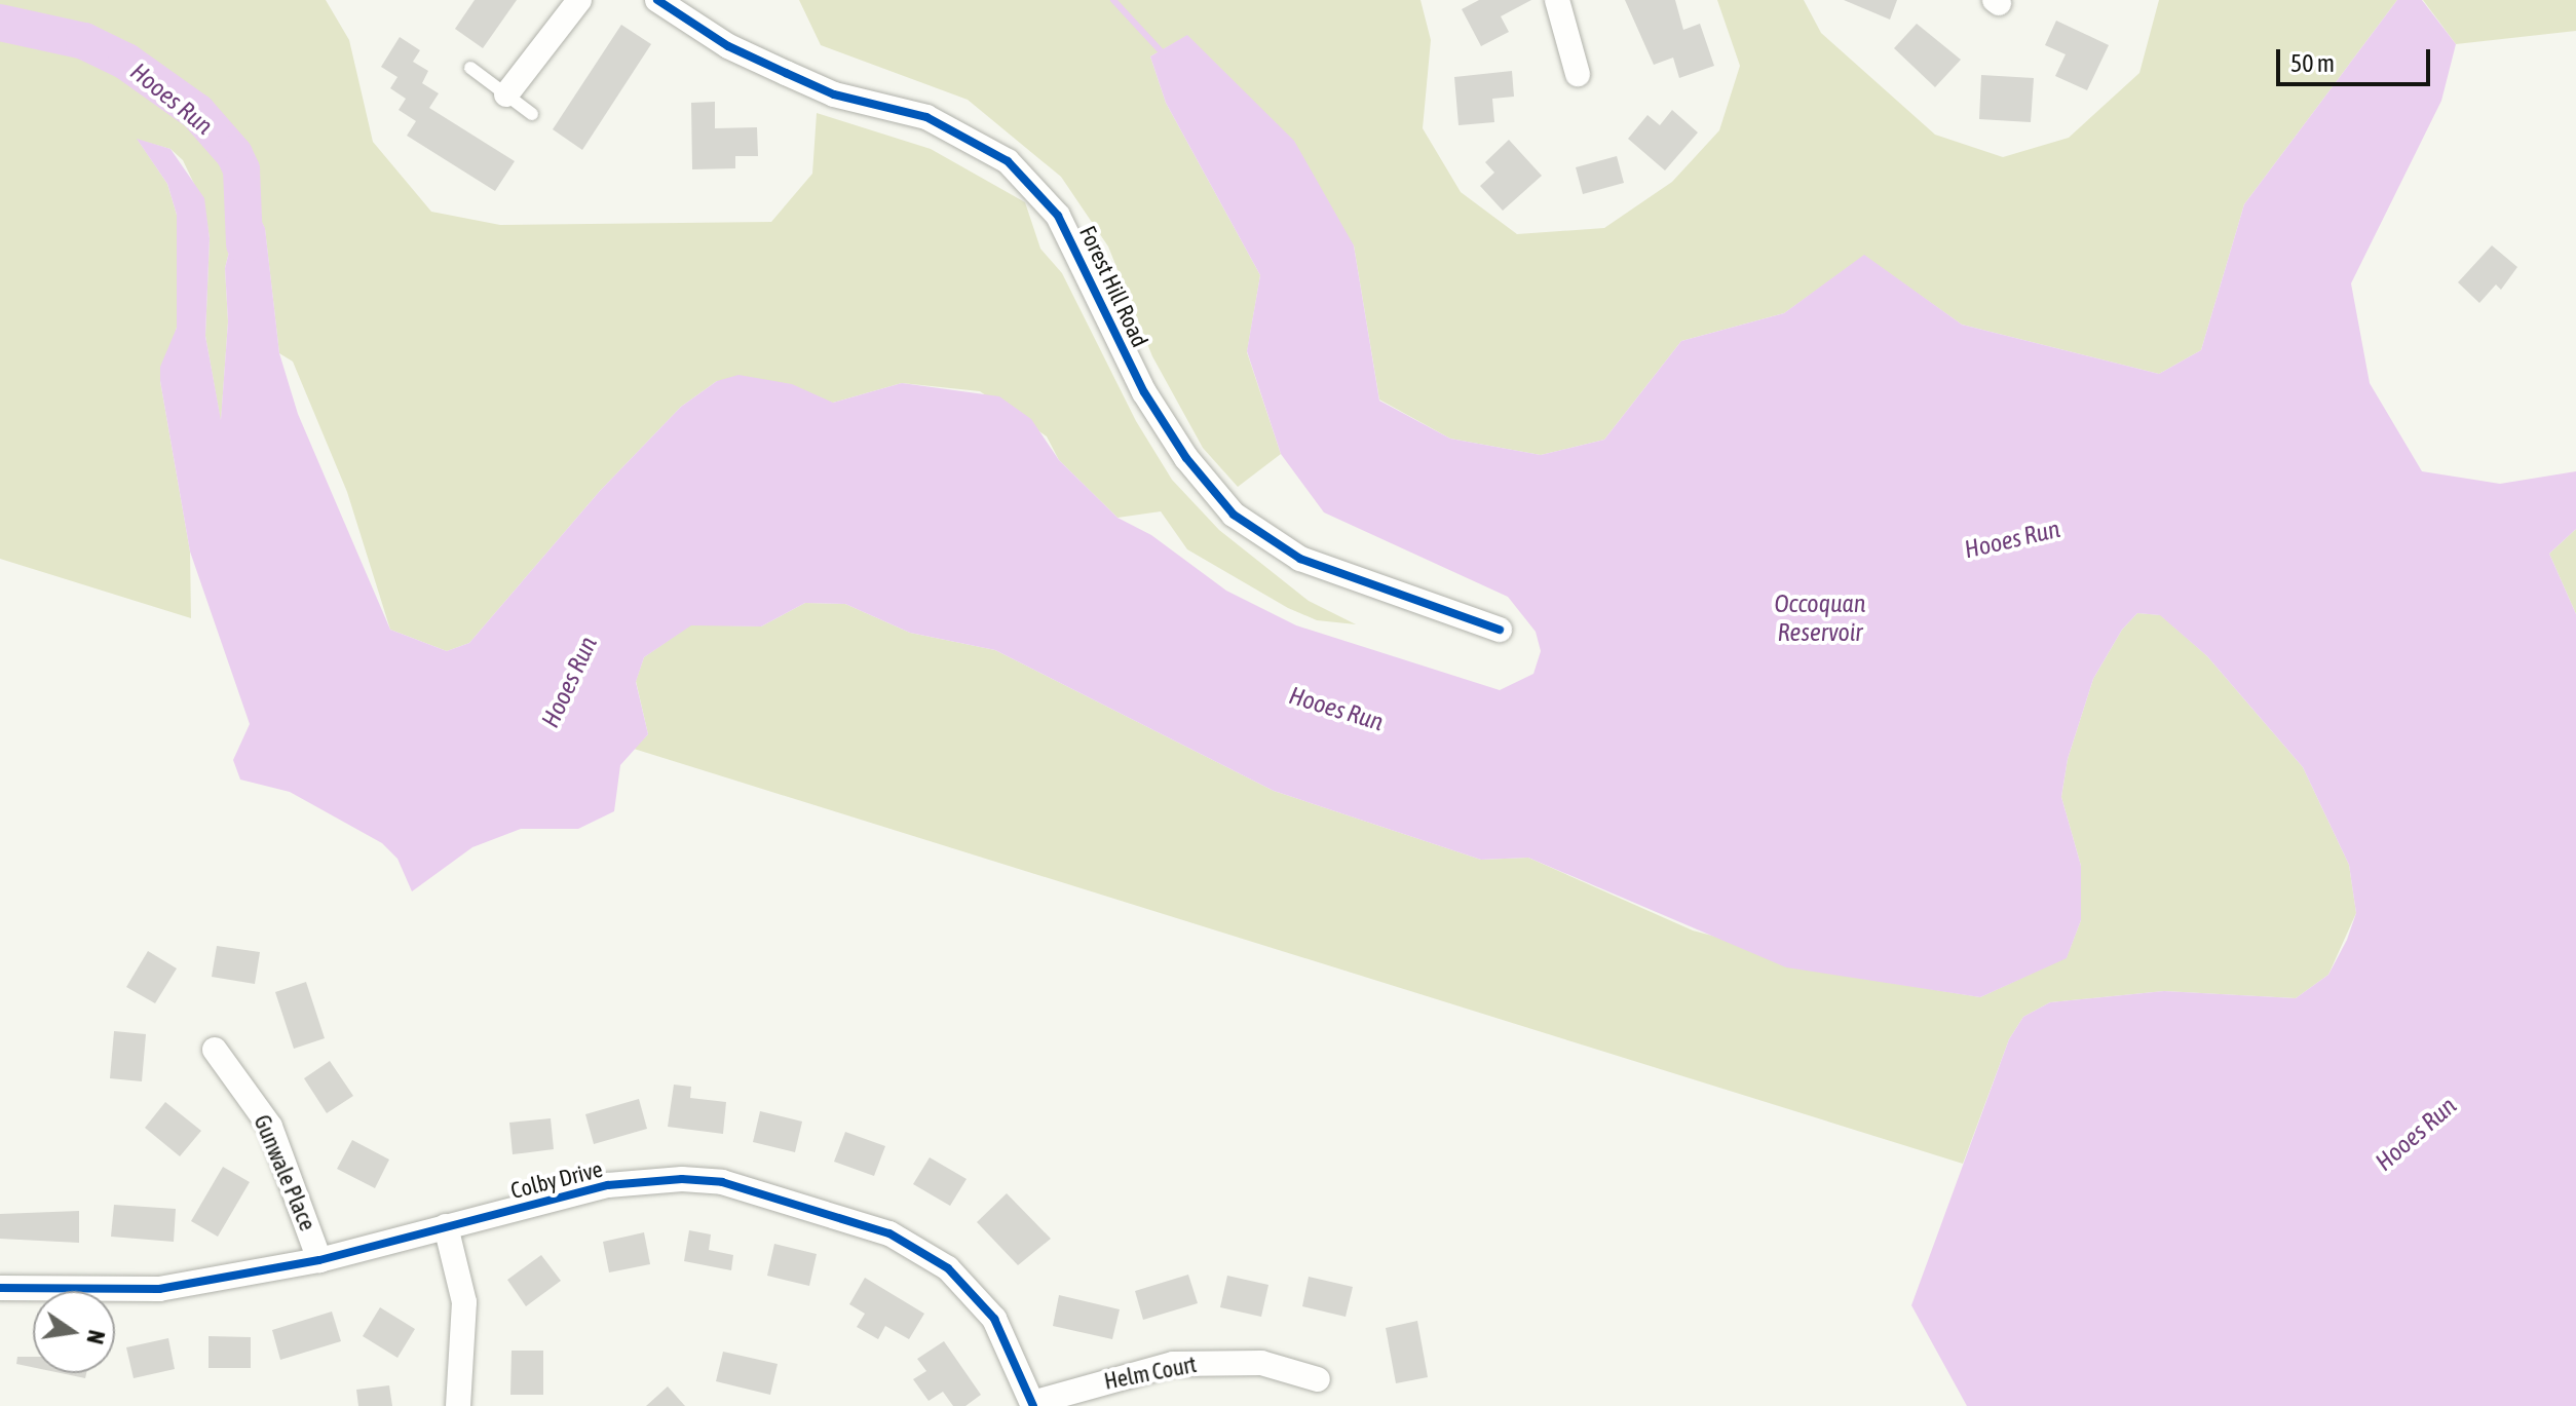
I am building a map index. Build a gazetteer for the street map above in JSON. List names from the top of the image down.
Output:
{
  "streets": {
    "street": [
      "Forest Hill Road",
      "Gunwale Place",
      "Colby Drive",
      "Helm Court"
    ]
  },
  "crossings": [
    ["Gunwale Place", "Colby Drive"],
    ["Colby Drive", "Helm Court"]
  ],
  "water": ["Hooes Run", "Occoquan Reservoir"],
  "scale_bar": "50 m",
  "north": "right"
}
